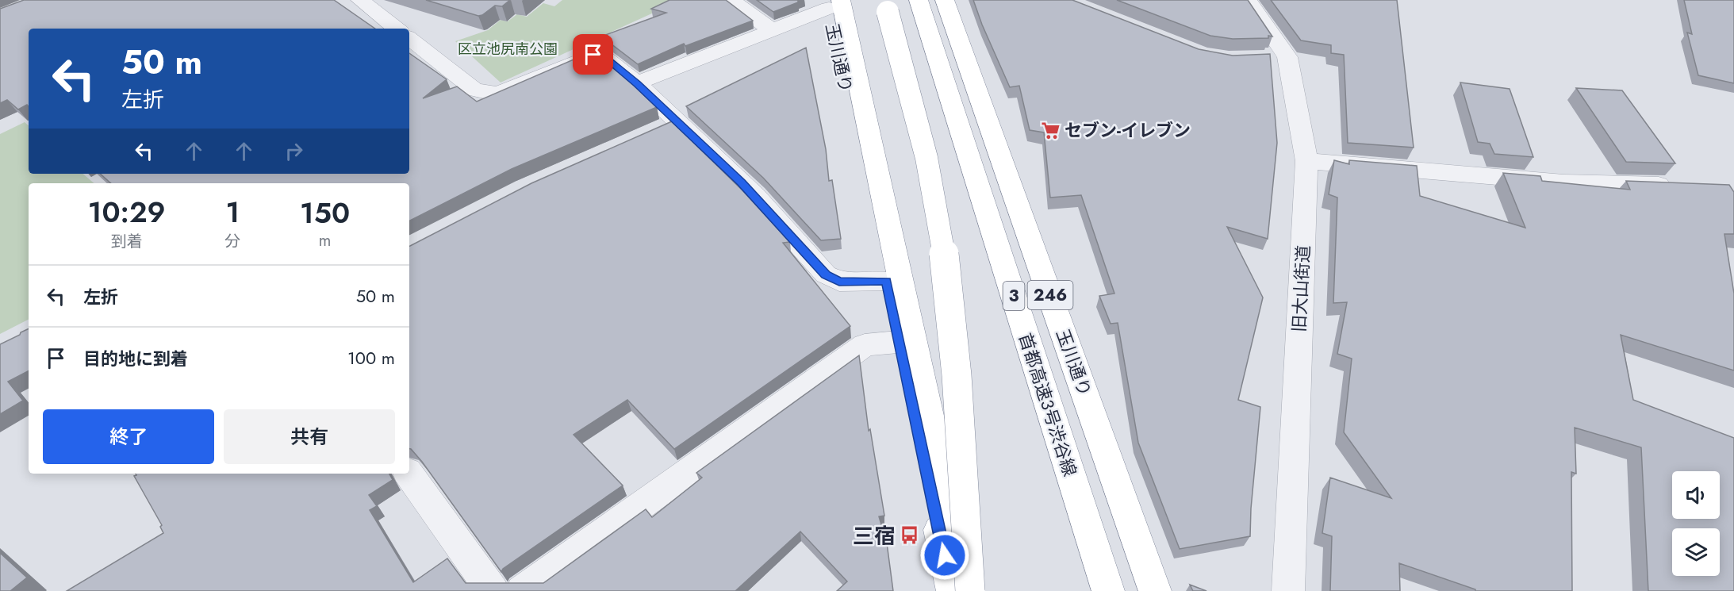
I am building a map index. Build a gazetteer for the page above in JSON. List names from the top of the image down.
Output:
{
  "streets": {
    "highway": [
      "玉川通り",
      "246",
      "3",
      "首都高速3号渋谷線"
    ],
    "street": ["旧大山街道"]
  },
  "parks": ["区立池尻南公園"],
  "places": {
    "supermarket": ["セブン-イレブン"],
    "bus stop": ["三宿"]
  },
  "page": {
    "turn": ["50 m", "左折"],
    "eta": [
      "10:29",
      "到着",
      "1",
      "分",
      "150",
      "m"
    ],
    "list": [
      {
        "name": "左折",
        "value": "50 m"
      },
      {
        "name": "目的地に到着",
        "value": "100 m"
      }
    ],
    "buttons": ["終了", "共有"]
  }
}
